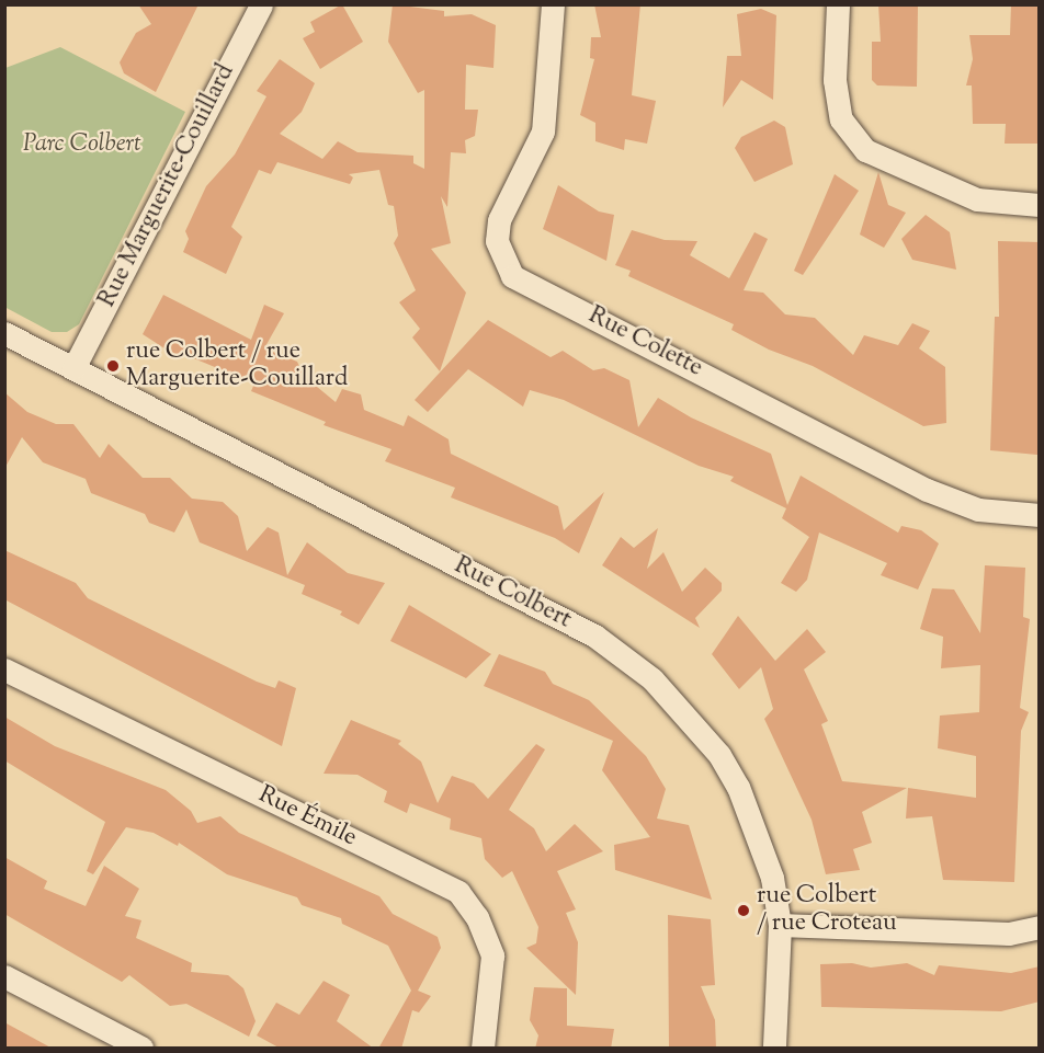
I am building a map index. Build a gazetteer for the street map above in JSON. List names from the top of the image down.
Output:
{
  "streets": {
    "street": [
      "Rue Marguerite-Couillard",
      "Rue Colette",
      "Rue Colbert",
      "Rue Émile"
    ]
  },
  "crossings": [
    ["Rue Marguerite-Couillard", "Rue Colbert"]
  ],
  "parks": ["Parc Colbert"],
  "places": ["rue Colbert / rue Marguerite-Couillard", "rue Colbert / rue Croteau"]
}
